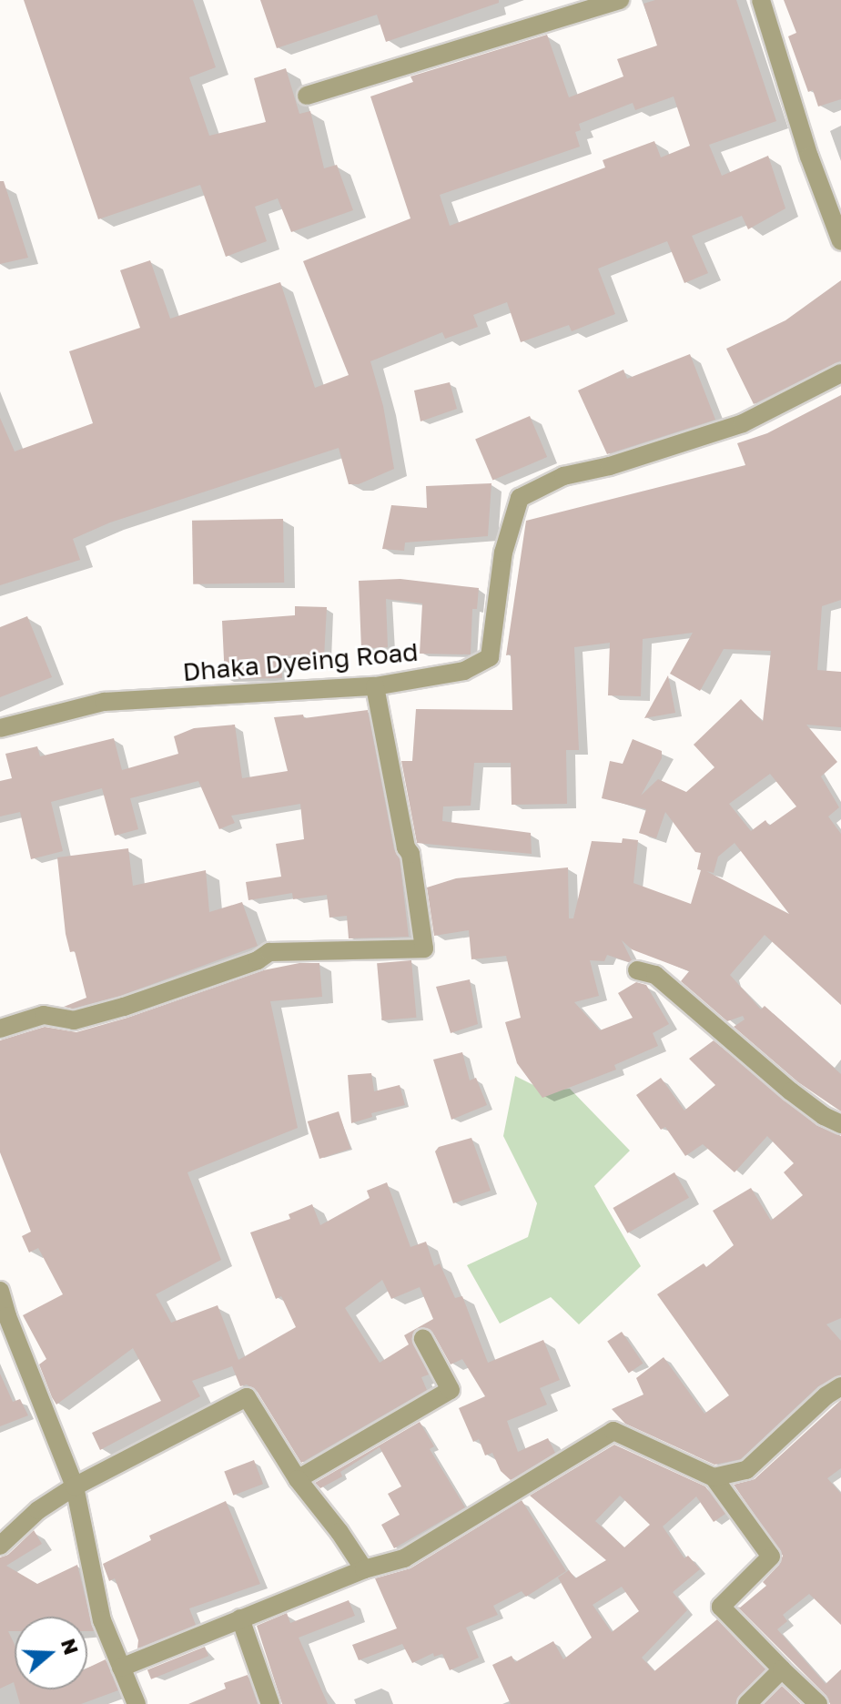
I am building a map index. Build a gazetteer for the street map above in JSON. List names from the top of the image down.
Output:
{
  "streets": {
    "street": ["Dhaka Dyeing Road"]
  },
  "north": "right"
}
